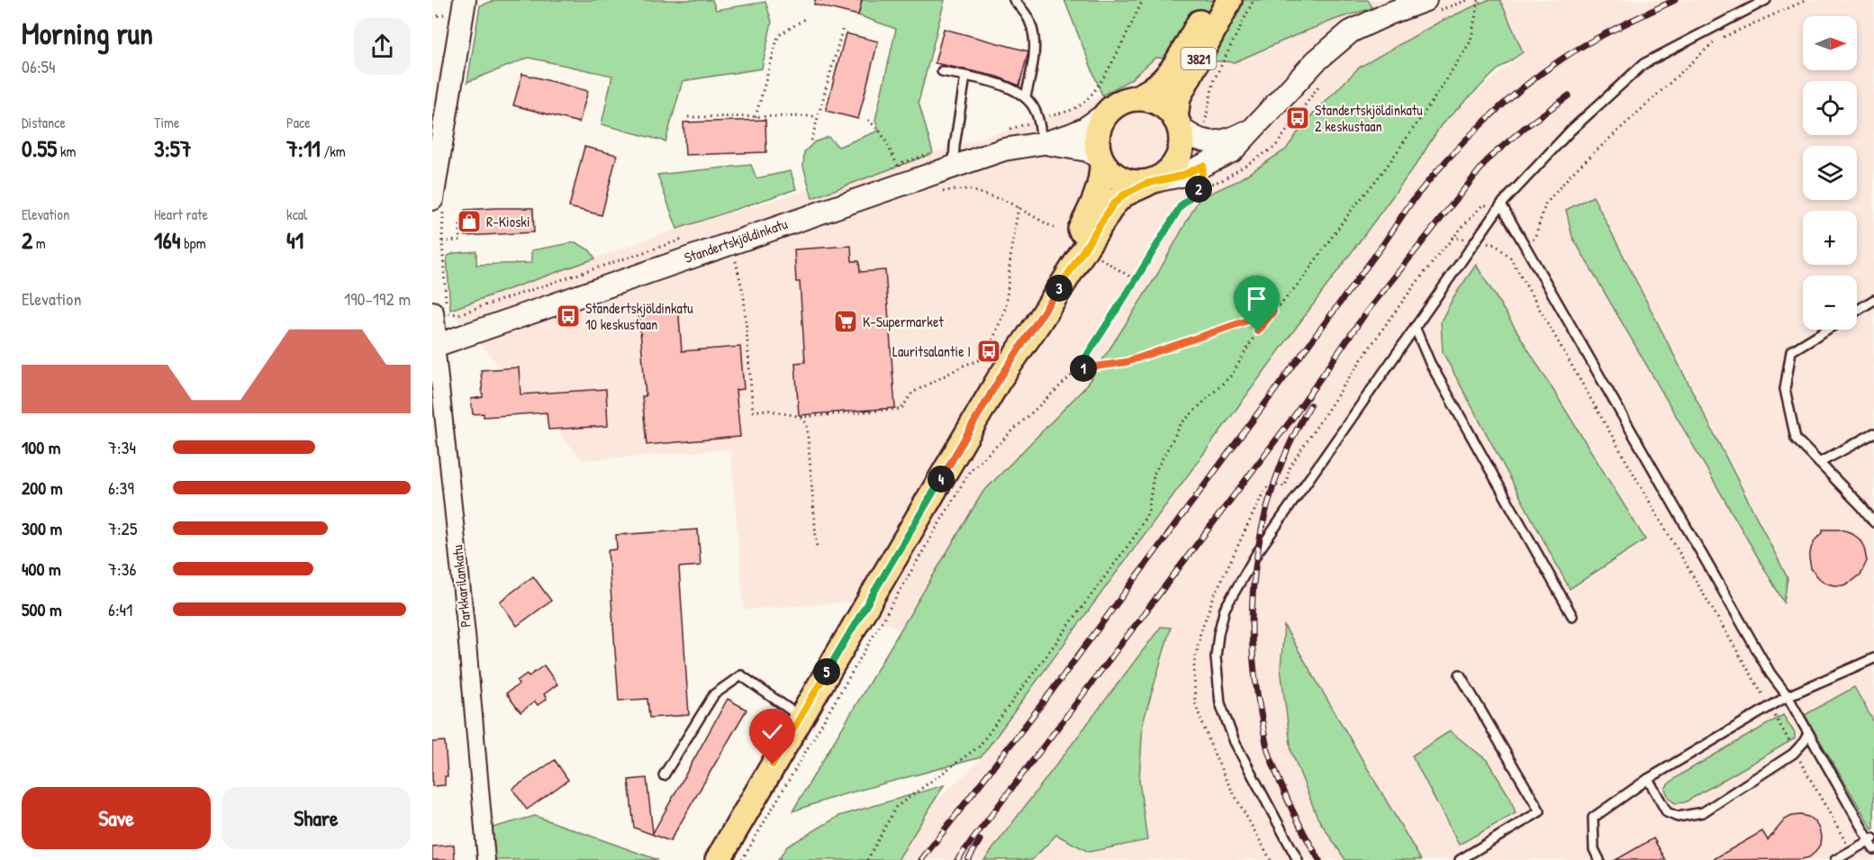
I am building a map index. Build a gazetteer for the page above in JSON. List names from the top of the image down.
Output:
{
  "streets": {
    "main road": ["3821"],
    "street": ["Standertskjöldinkatu", "Parkkarilankatu"]
  },
  "crossings": [
    ["3821", "Standertskjöldinkatu"],
    ["Standertskjöldinkatu", "Parkkarilankatu"]
  ],
  "places": {
    "bus stop": ["Standertskjöldinkatu 2 keskustaan", "Standertskjöldinkatu 10 keskustaan", "Lauritsalantie I"],
    "shop": ["R-Kioski"],
    "supermarket": ["K-Supermarket"]
  },
  "north": "right",
  "page": {
    "heading": ["Morning run", "06:54"],
    "map_buttons": ["+", "−"],
    "stats": [
      ["Distance", "0.55 km"],
      ["Time", "3:57"],
      ["Pace", "7:11 /km"],
      ["Elevation", "2 m"],
      ["Heart rate", "164 bpm"],
      ["kcal", "41"]
    ],
    "pins": [
      "2",
      "3",
      "1",
      "4",
      "5"
    ],
    "chart": ["Elevation", "190–192 m"],
    "list": [
      {
        "name": "100 m",
        "note": "7:34"
      },
      {
        "name": "200 m",
        "note": "6:39"
      },
      {
        "name": "300 m",
        "note": "7:25"
      },
      {
        "name": "400 m",
        "note": "7:36"
      },
      {
        "name": "500 m",
        "note": "6:41"
      }
    ],
    "buttons": ["Save", "Share"]
  }
}
